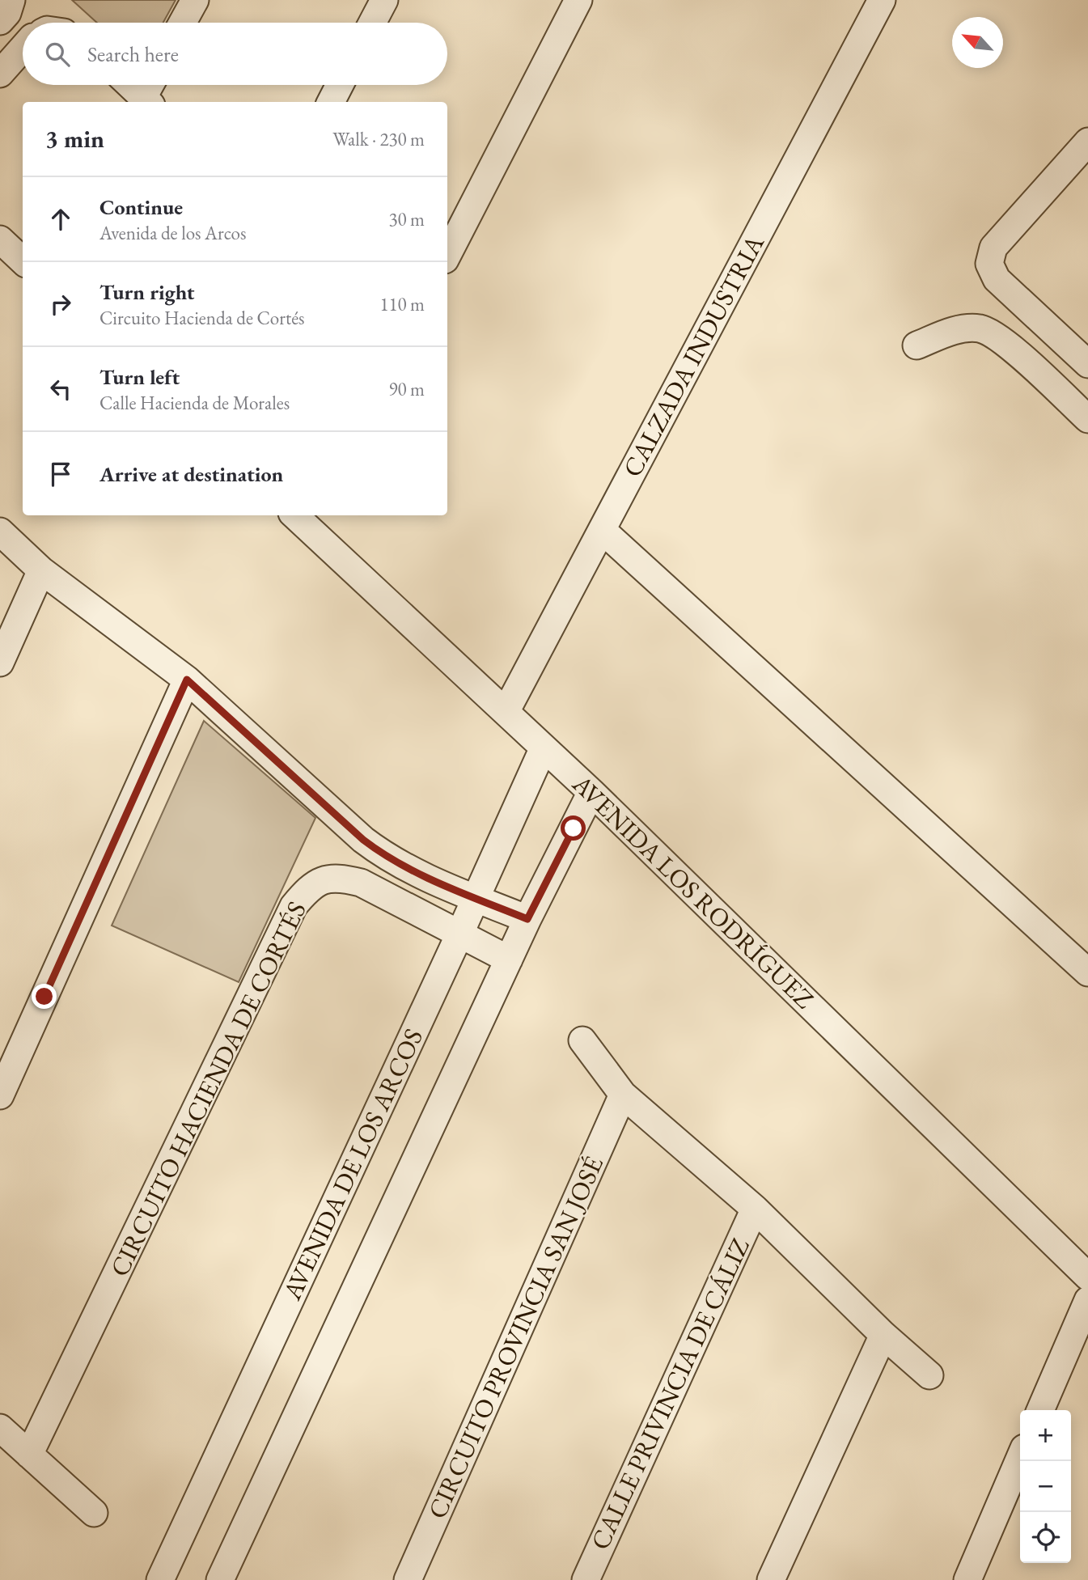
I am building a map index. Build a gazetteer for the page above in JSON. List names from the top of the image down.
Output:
{
  "streets": {
    "street": [
      "CALZADA INDUSTRIA",
      "AVENIDA LOS RODRÍGUEZ",
      "CIRCUITO HACIENDA DE CORTÉS",
      "AVENIDA DE LOS ARCOS",
      "CIRCUITO PROVINCIA SAN JOSÉ",
      "CALLE PRIVINCIA DE CÁLIZ"
    ]
  },
  "crossings": [
    ["CALZADA INDUSTRIA", "AVENIDA LOS RODRÍGUEZ"],
    ["AVENIDA LOS RODRÍGUEZ", "AVENIDA DE LOS ARCOS"],
    ["CIRCUITO HACIENDA DE CORTÉS", "AVENIDA DE LOS ARCOS"]
  ],
  "north": "top left",
  "page": {
    "search": "Search here",
    "heading": ["3 min", "Walk · 230 m"],
    "list": [
      ["Continue", "Avenida de los Arcos", "30 m"],
      ["Turn right", "Circuito Hacienda de Cortés", "110 m"],
      ["Turn left", "Calle Hacienda de Morales", "90 m"],
      "Arrive at destination"
    ],
    "map_buttons": ["+", "−"]
  }
}
